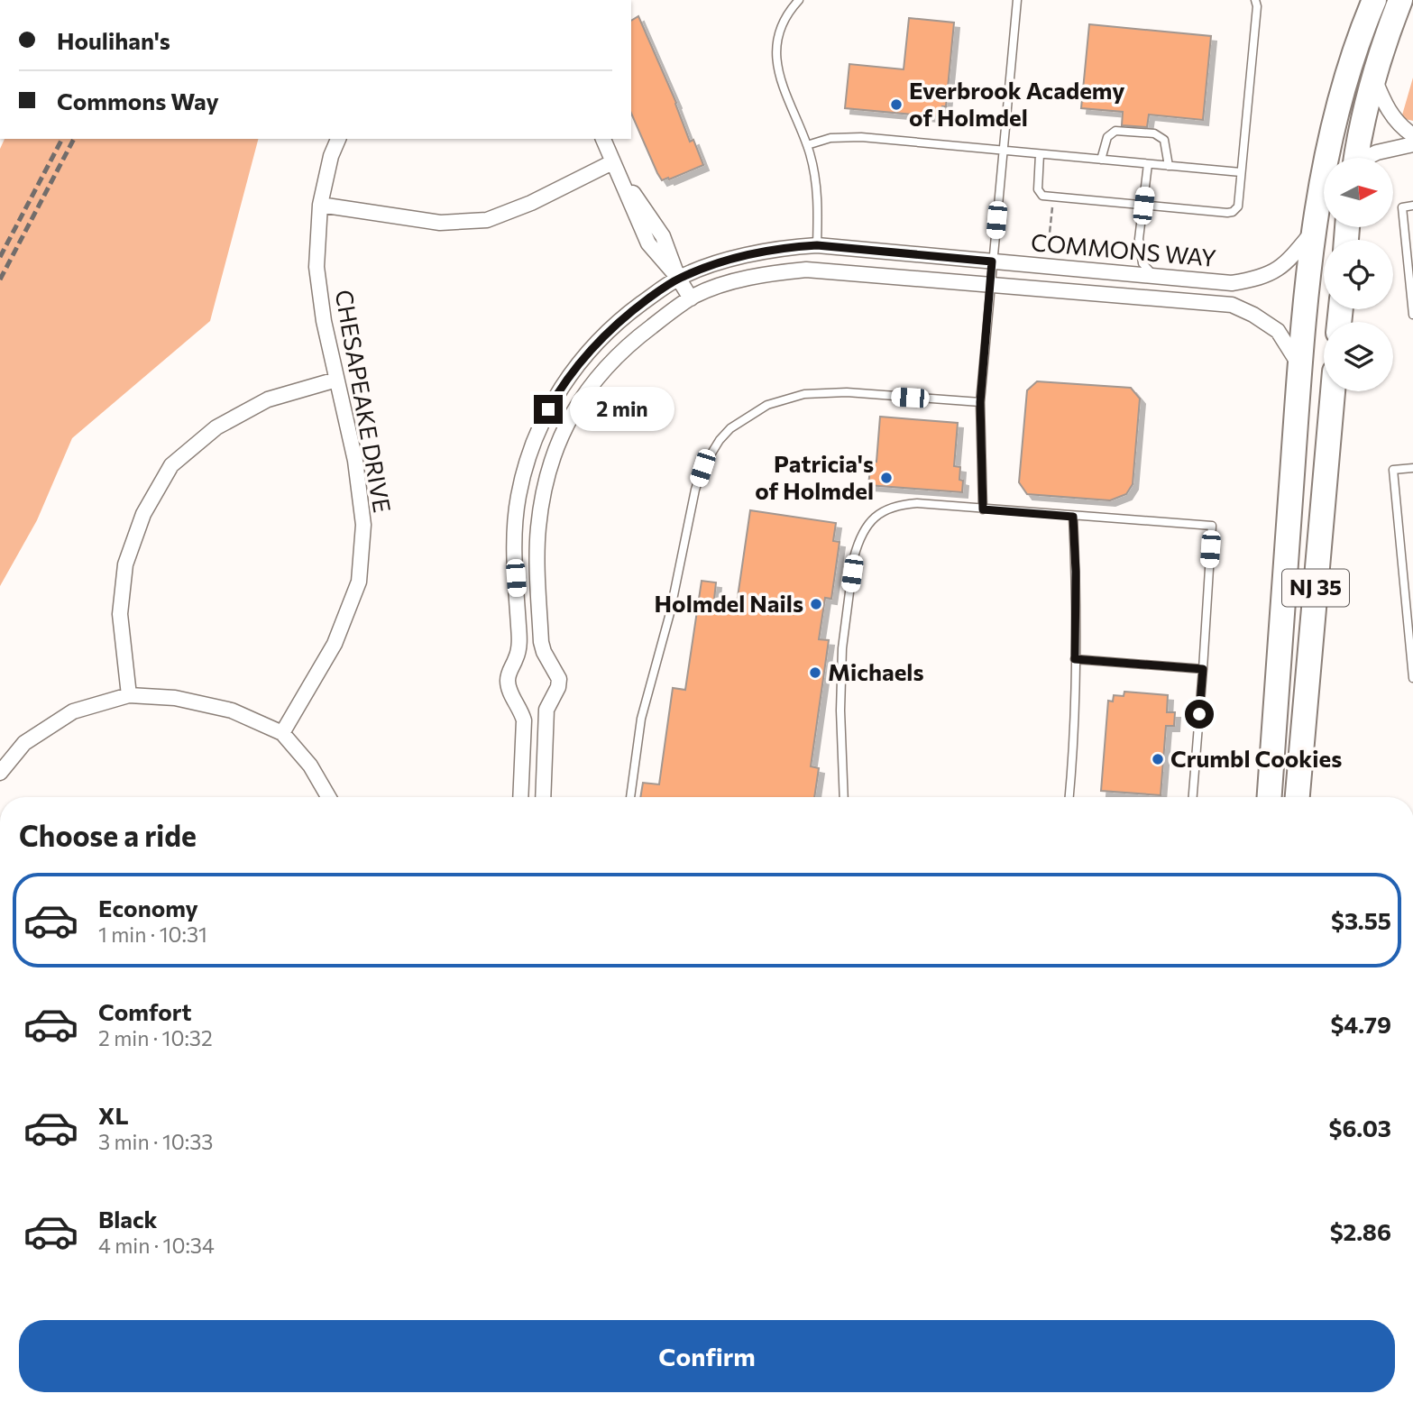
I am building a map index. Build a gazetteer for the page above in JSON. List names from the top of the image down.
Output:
{
  "streets": {
    "highway": ["NJ 35"],
    "street": ["COMMONS WAY", "CHESAPEAKE DRIVE"]
  },
  "crossings": [
    ["COMMONS WAY", "NJ 35"]
  ],
  "places": [
    "Everbrook Academy of Holmdel",
    "Patricia's of Holmdel",
    "Holmdel Nails",
    "Michaels",
    "Crumbl Cookies"
  ],
  "north": "right",
  "page": {
    "banner": ["Houlihan's", "Commons Way"],
    "bubble": "2 min",
    "heading": "Choose a ride",
    "list": [
      {
        "name": "Economy",
        "note": "1 min · 10:31",
        "value": "$3.55"
      },
      {
        "name": "Comfort",
        "note": "2 min · 10:32",
        "value": "$4.79"
      },
      {
        "name": "XL",
        "note": "3 min · 10:33",
        "value": "$6.03"
      },
      {
        "name": "Black",
        "note": "4 min · 10:34",
        "value": "$2.86"
      }
    ],
    "buttons": "Confirm"
  }
}
